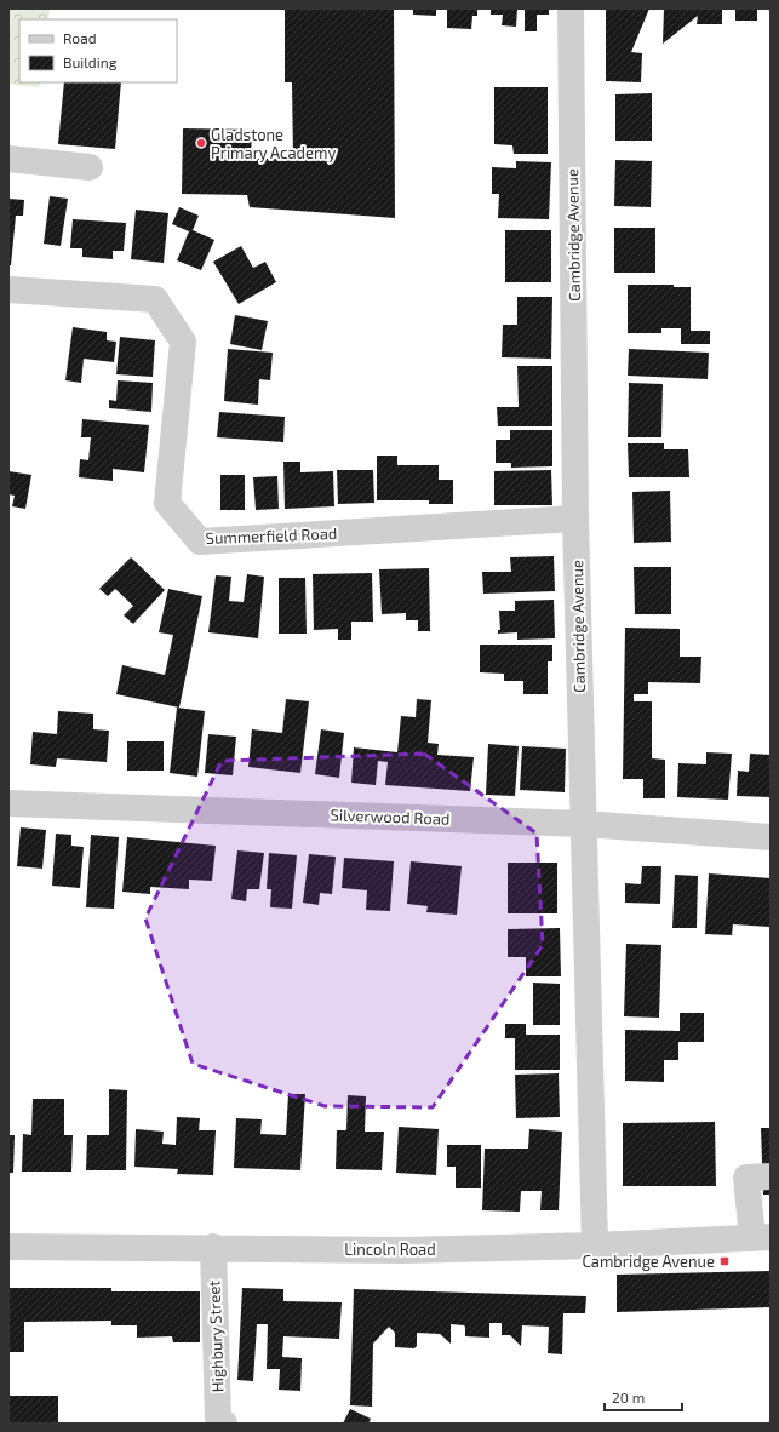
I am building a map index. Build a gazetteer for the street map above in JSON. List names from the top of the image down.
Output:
{
  "streets": {
    "street": [
      "Cambridge Avenue",
      "Summerfield Road",
      "Silverwood Road",
      "Lincoln Road",
      "Highbury Street"
    ]
  },
  "crossings": [
    ["Cambridge Avenue", "Summerfield Road"],
    ["Cambridge Avenue", "Silverwood Road"],
    ["Cambridge Avenue", "Lincoln Road"],
    ["Lincoln Road", "Highbury Street"]
  ],
  "places": {
    "other": ["Gladstone Primary Academy"],
    "transit": ["Cambridge Avenue"]
  },
  "legend": ["Road", "Building"],
  "scale_bar": "20 m"
}
